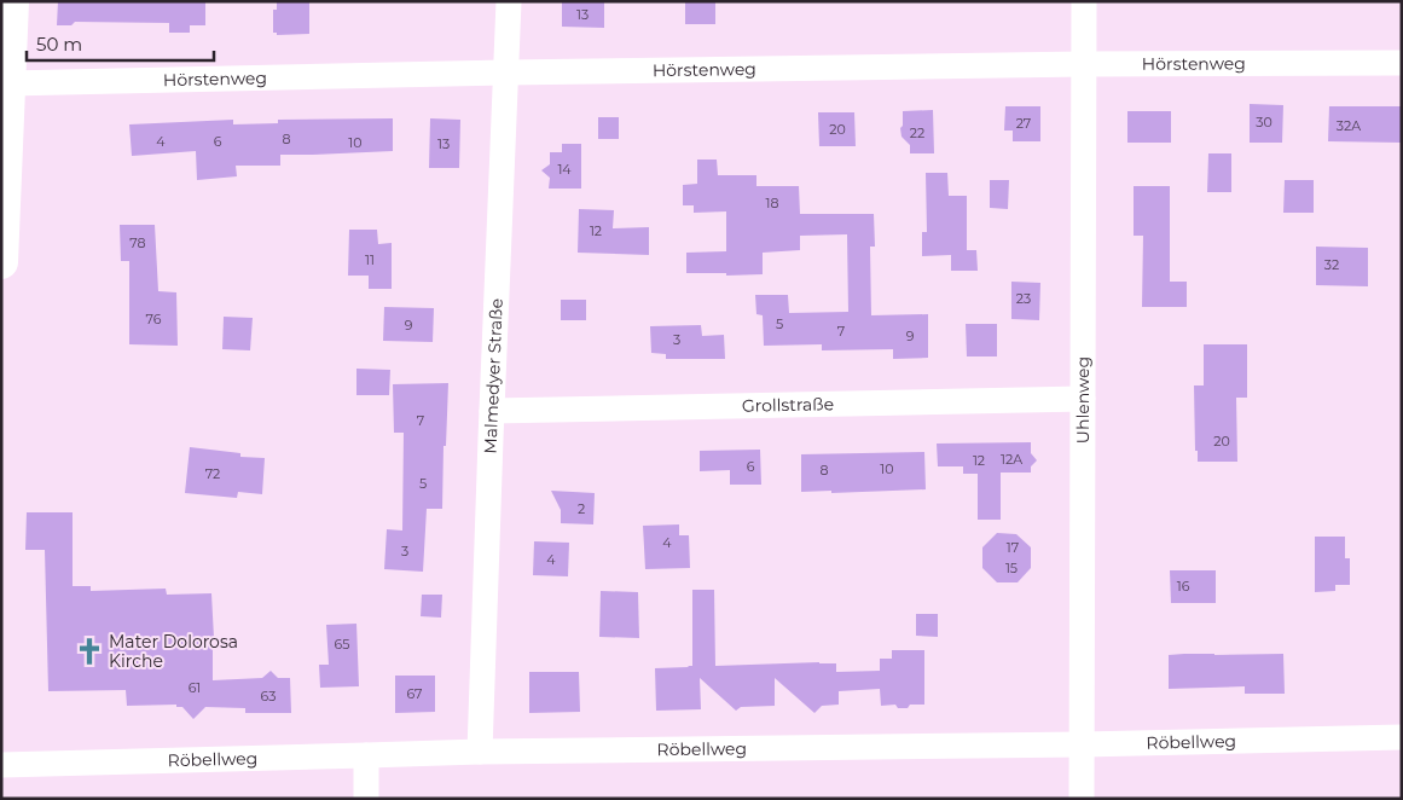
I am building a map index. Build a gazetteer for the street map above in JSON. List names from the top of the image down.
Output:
{
  "streets": {
    "street": [
      "Hörstenweg",
      "Malmedyer Straße",
      "Uhlenweg",
      "Grollstraße",
      "Röbellweg"
    ]
  },
  "crossings": [
    ["Hörstenweg", "Malmedyer Straße"],
    ["Hörstenweg", "Uhlenweg"],
    ["Malmedyer Straße", "Grollstraße"],
    ["Malmedyer Straße", "Röbellweg"],
    ["Uhlenweg", "Grollstraße"],
    ["Uhlenweg", "Röbellweg"]
  ],
  "places": {
    "church": ["Mater Dolorosa Kirche"]
  },
  "house_numbers": [
    "13",
    "30",
    "27",
    "32A",
    "20",
    "22",
    "8",
    "4",
    "6",
    "10",
    "13",
    "14",
    "18",
    "12",
    "78",
    "11",
    "32",
    "23",
    "76",
    "5",
    "9",
    "7",
    "9",
    "3",
    "7",
    "20",
    "12A",
    "12",
    "6",
    "10",
    "8",
    "72",
    "5",
    "2",
    "4",
    "17",
    "3",
    "4",
    "15",
    "16",
    "65",
    "61",
    "67",
    "63"
  ],
  "scale_bar": "50 m"
}
